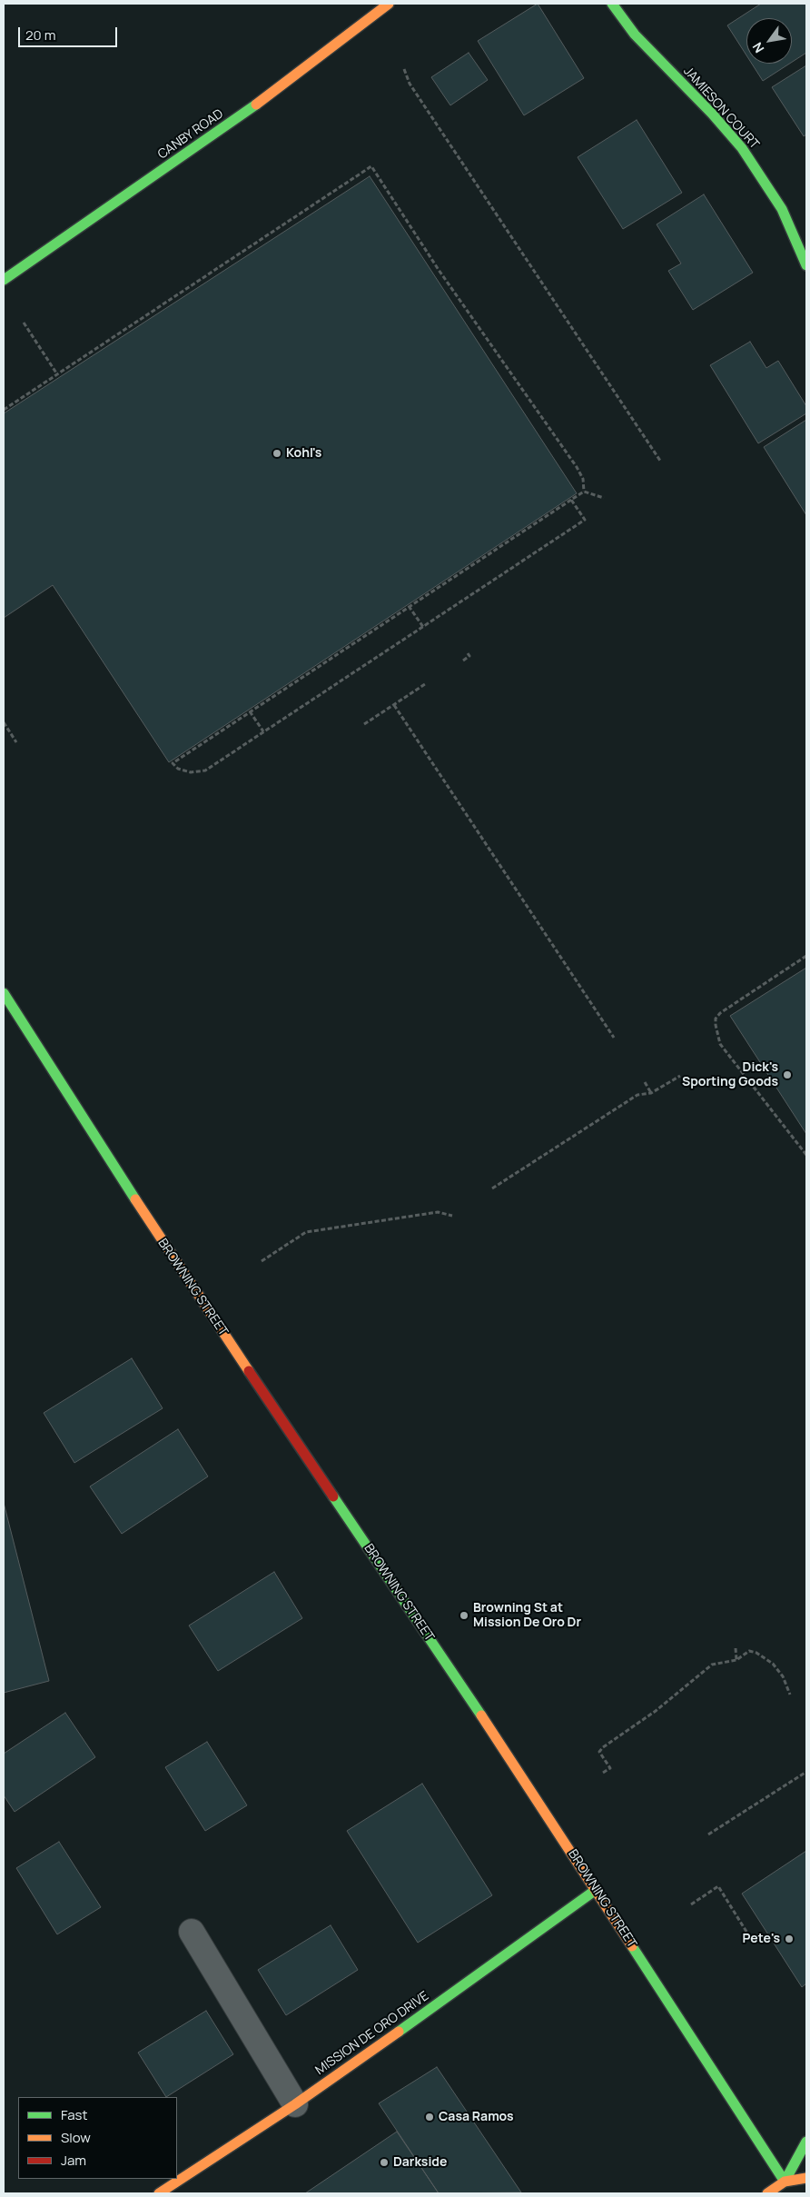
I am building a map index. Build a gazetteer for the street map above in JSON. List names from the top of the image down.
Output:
{
  "streets": {
    "street": [
      "JAMIESON COURT",
      "CANBY ROAD",
      "BROWNING STREET",
      "MISSION DE ORO DRIVE"
    ]
  },
  "crossings": [
    ["BROWNING STREET", "MISSION DE ORO DRIVE"]
  ],
  "places": [
    "Kohl's",
    "Dick's Sporting Goods",
    "Browning St at Mission De Oro Dr",
    "Pete's",
    "Casa Ramos",
    "Darkside"
  ],
  "legend": ["Fast", "Slow", "Jam"],
  "scale_bar": "20 m",
  "north": "bottom left"
}
